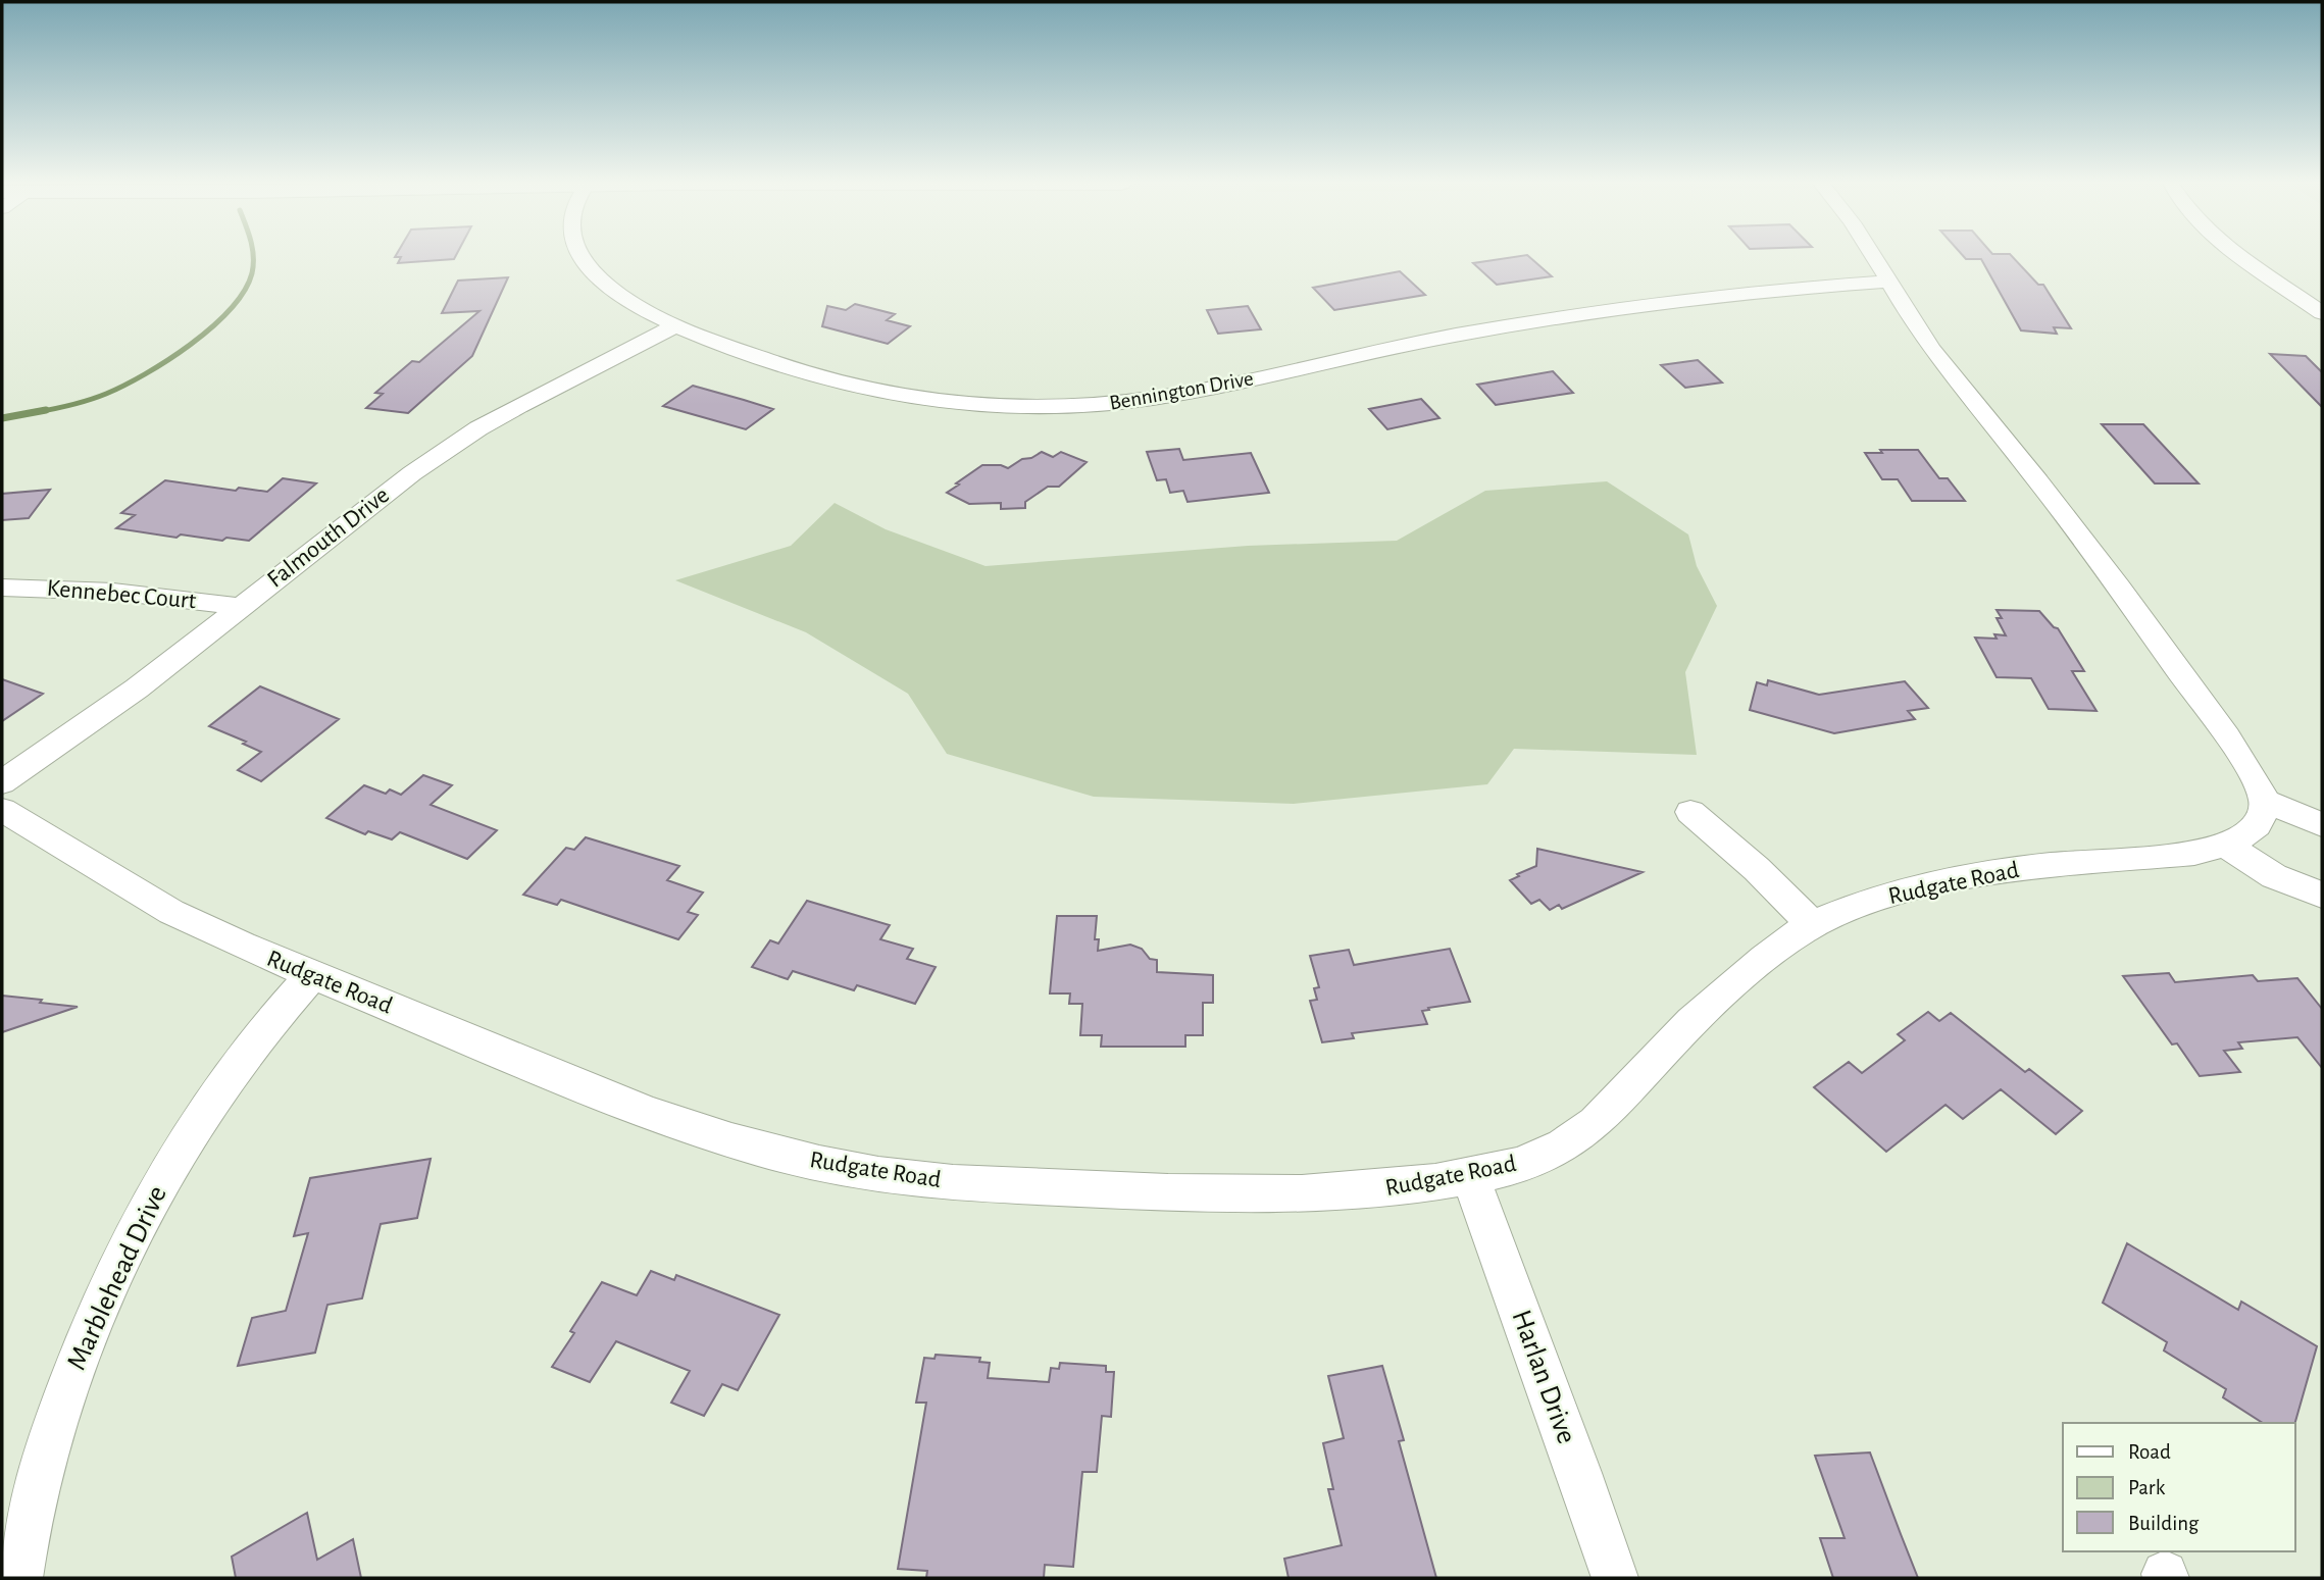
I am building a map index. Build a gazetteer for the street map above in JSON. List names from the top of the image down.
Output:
{
  "streets": {
    "street": [
      "Bennington Drive",
      "Falmouth Drive",
      "Kennebec Court",
      "Rudgate Road",
      "Marblehead Drive",
      "Harlan Drive"
    ]
  },
  "crossings": [
    ["Bennington Drive", "Falmouth Drive"],
    ["Falmouth Drive", "Kennebec Court"],
    ["Rudgate Road", "Marblehead Drive"],
    ["Rudgate Road", "Harlan Drive"]
  ],
  "legend": ["Road", "Park", "Building"]
}
